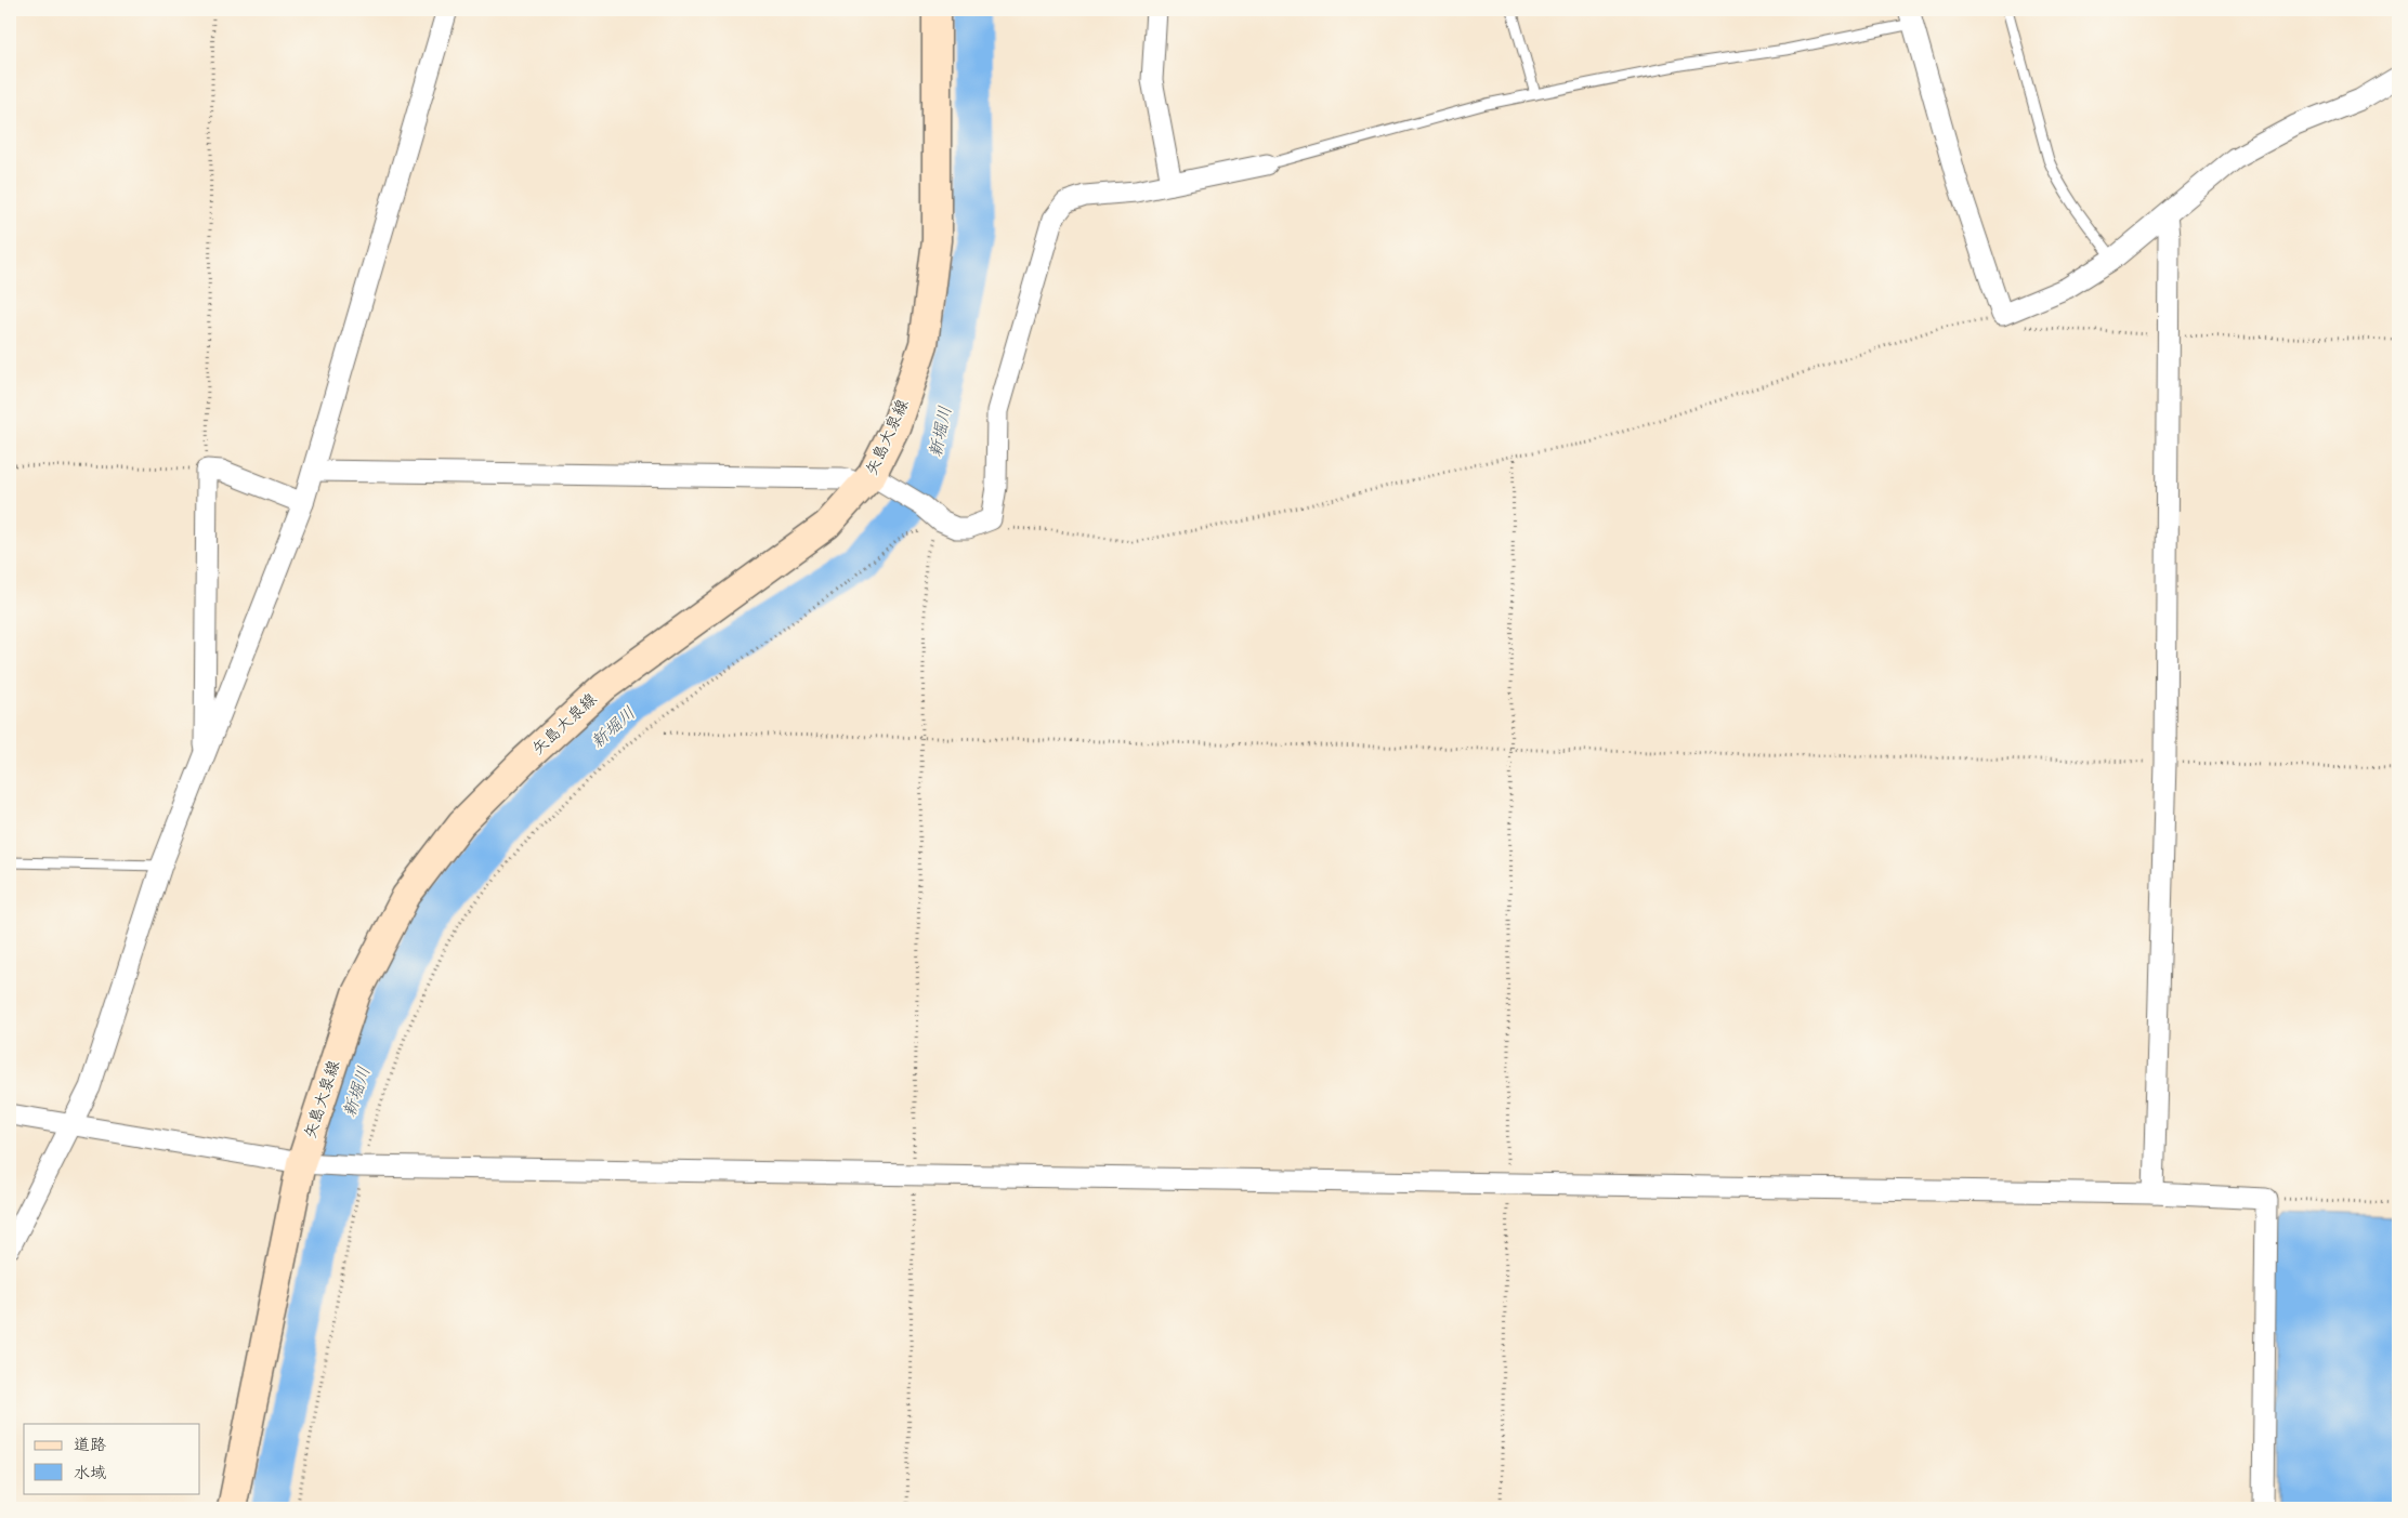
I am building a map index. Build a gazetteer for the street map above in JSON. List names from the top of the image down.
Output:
{
  "streets": {
    "main road": ["矢島大泉線"]
  },
  "water": ["新堀川"],
  "legend": ["道路", "水域"]
}
